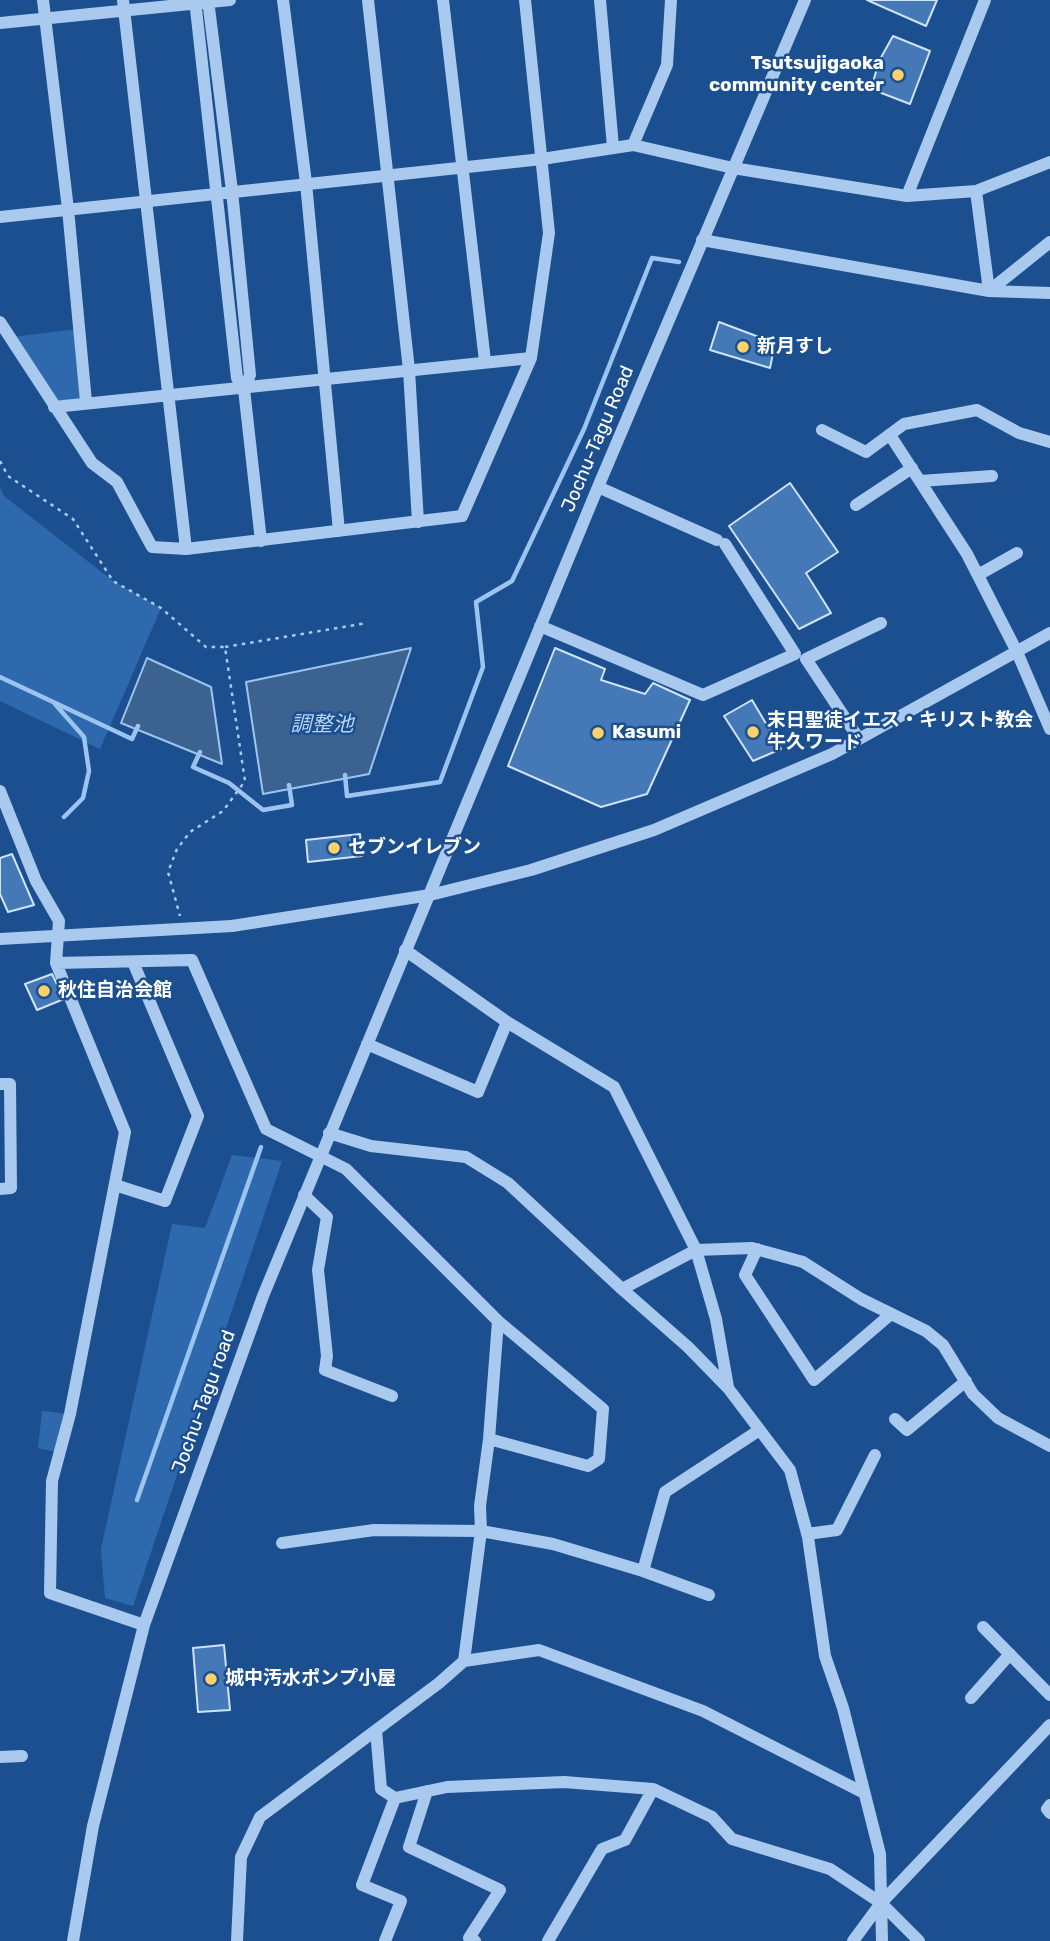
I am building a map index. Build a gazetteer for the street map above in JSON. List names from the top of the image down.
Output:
{
  "streets": {
    "street": ["Jochu-Tagu Road", "Jochu-Tagu road"]
  },
  "crossings": [
    ["Jochu-Tagu Road", "Jochu-Tagu road"]
  ],
  "water": ["調整池"],
  "places": [
    "Tsutsujigaoka community center",
    "新月すし",
    "末日聖徒イエス・キリスト教会 牛久ワード",
    "Kasumi",
    "セブンイレブン",
    "秋住自治会館",
    "城中汚水ポンプ小屋"
  ]
}
